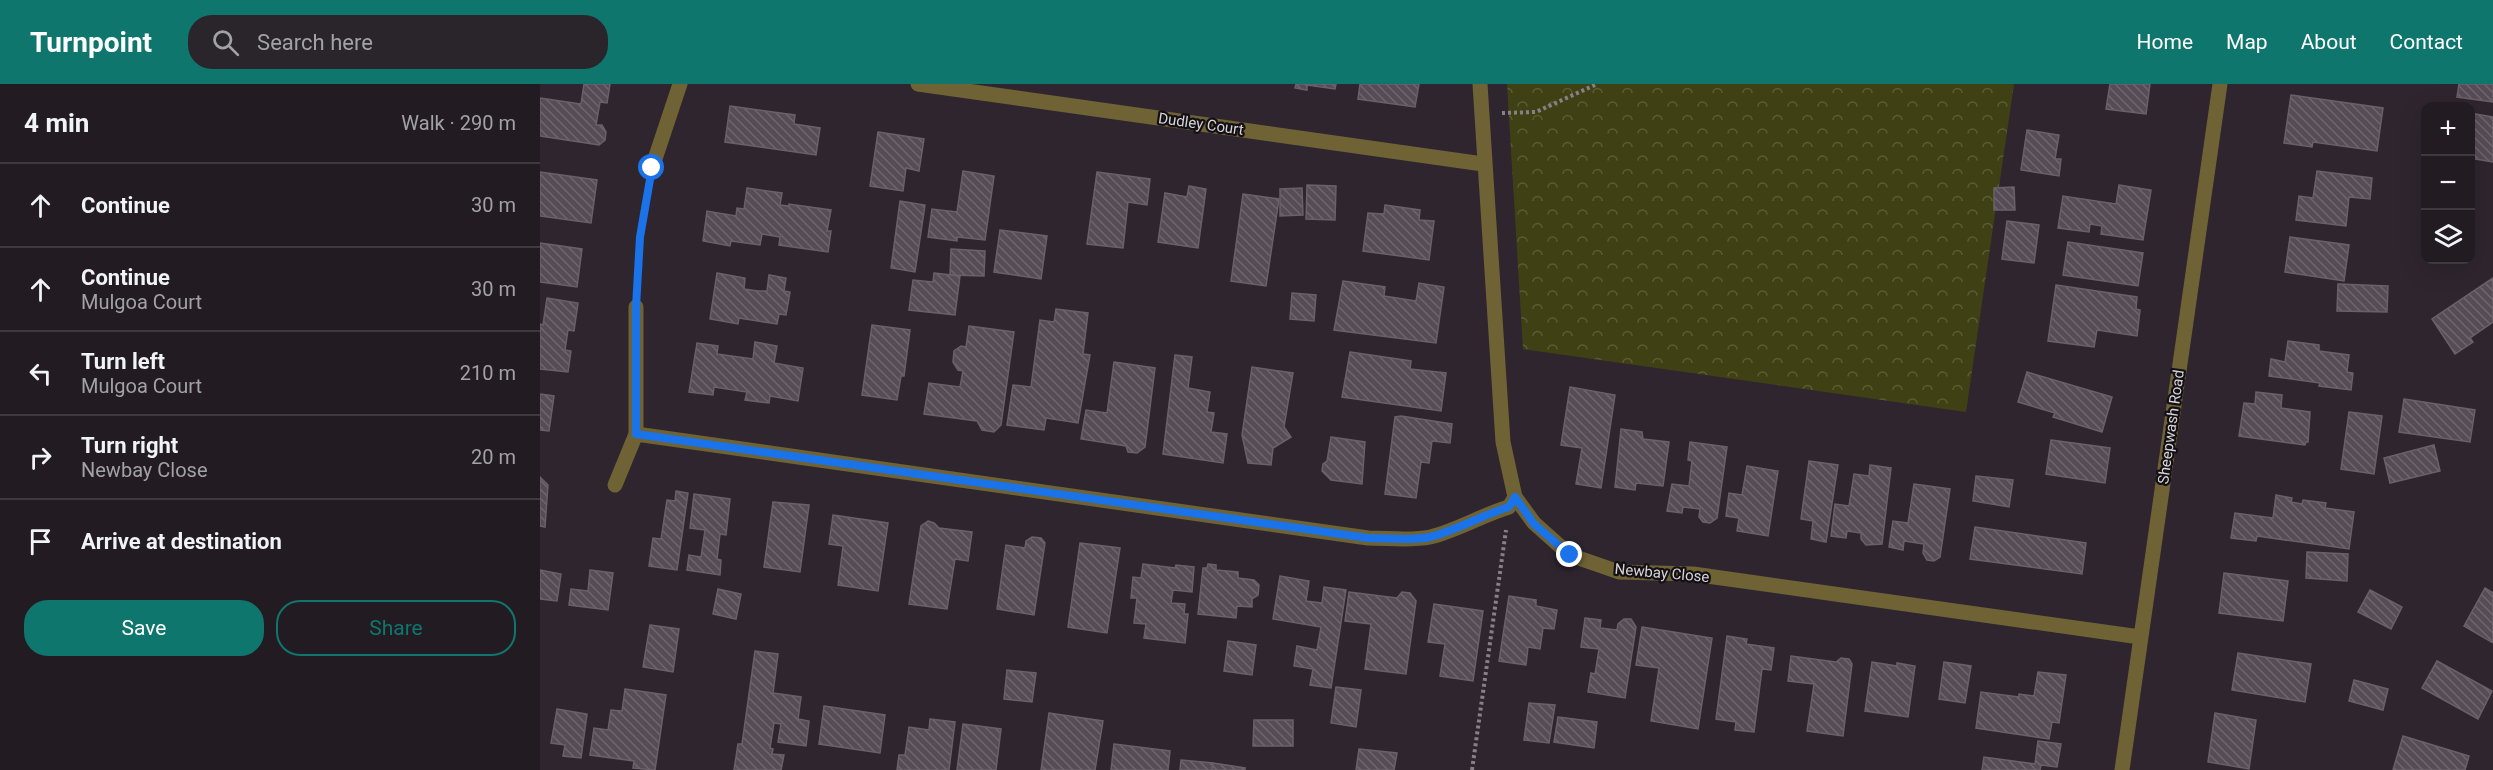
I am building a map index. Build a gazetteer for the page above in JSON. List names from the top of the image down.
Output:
{
  "streets": {
    "street": ["Dudley Court", "Sheepwash Road", "Newbay Close"]
  },
  "crossings": [
    ["Dudley Court", "Newbay Close"],
    ["Sheepwash Road", "Newbay Close"]
  ],
  "page": {
    "header": "Turnpoint",
    "search": "Search here",
    "nav": [
      "Home",
      "Map",
      "About",
      "Contact"
    ],
    "heading": ["4 min", "Walk · 290 m"],
    "map_buttons": ["+", "−"],
    "list": [
      ["Continue", "30 m"],
      ["Continue", "Mulgoa Court", "30 m"],
      ["Turn left", "Mulgoa Court", "210 m"],
      ["Turn right", "Newbay Close", "20 m"],
      "Arrive at destination"
    ],
    "buttons": ["Save", "Share"]
  }
}
